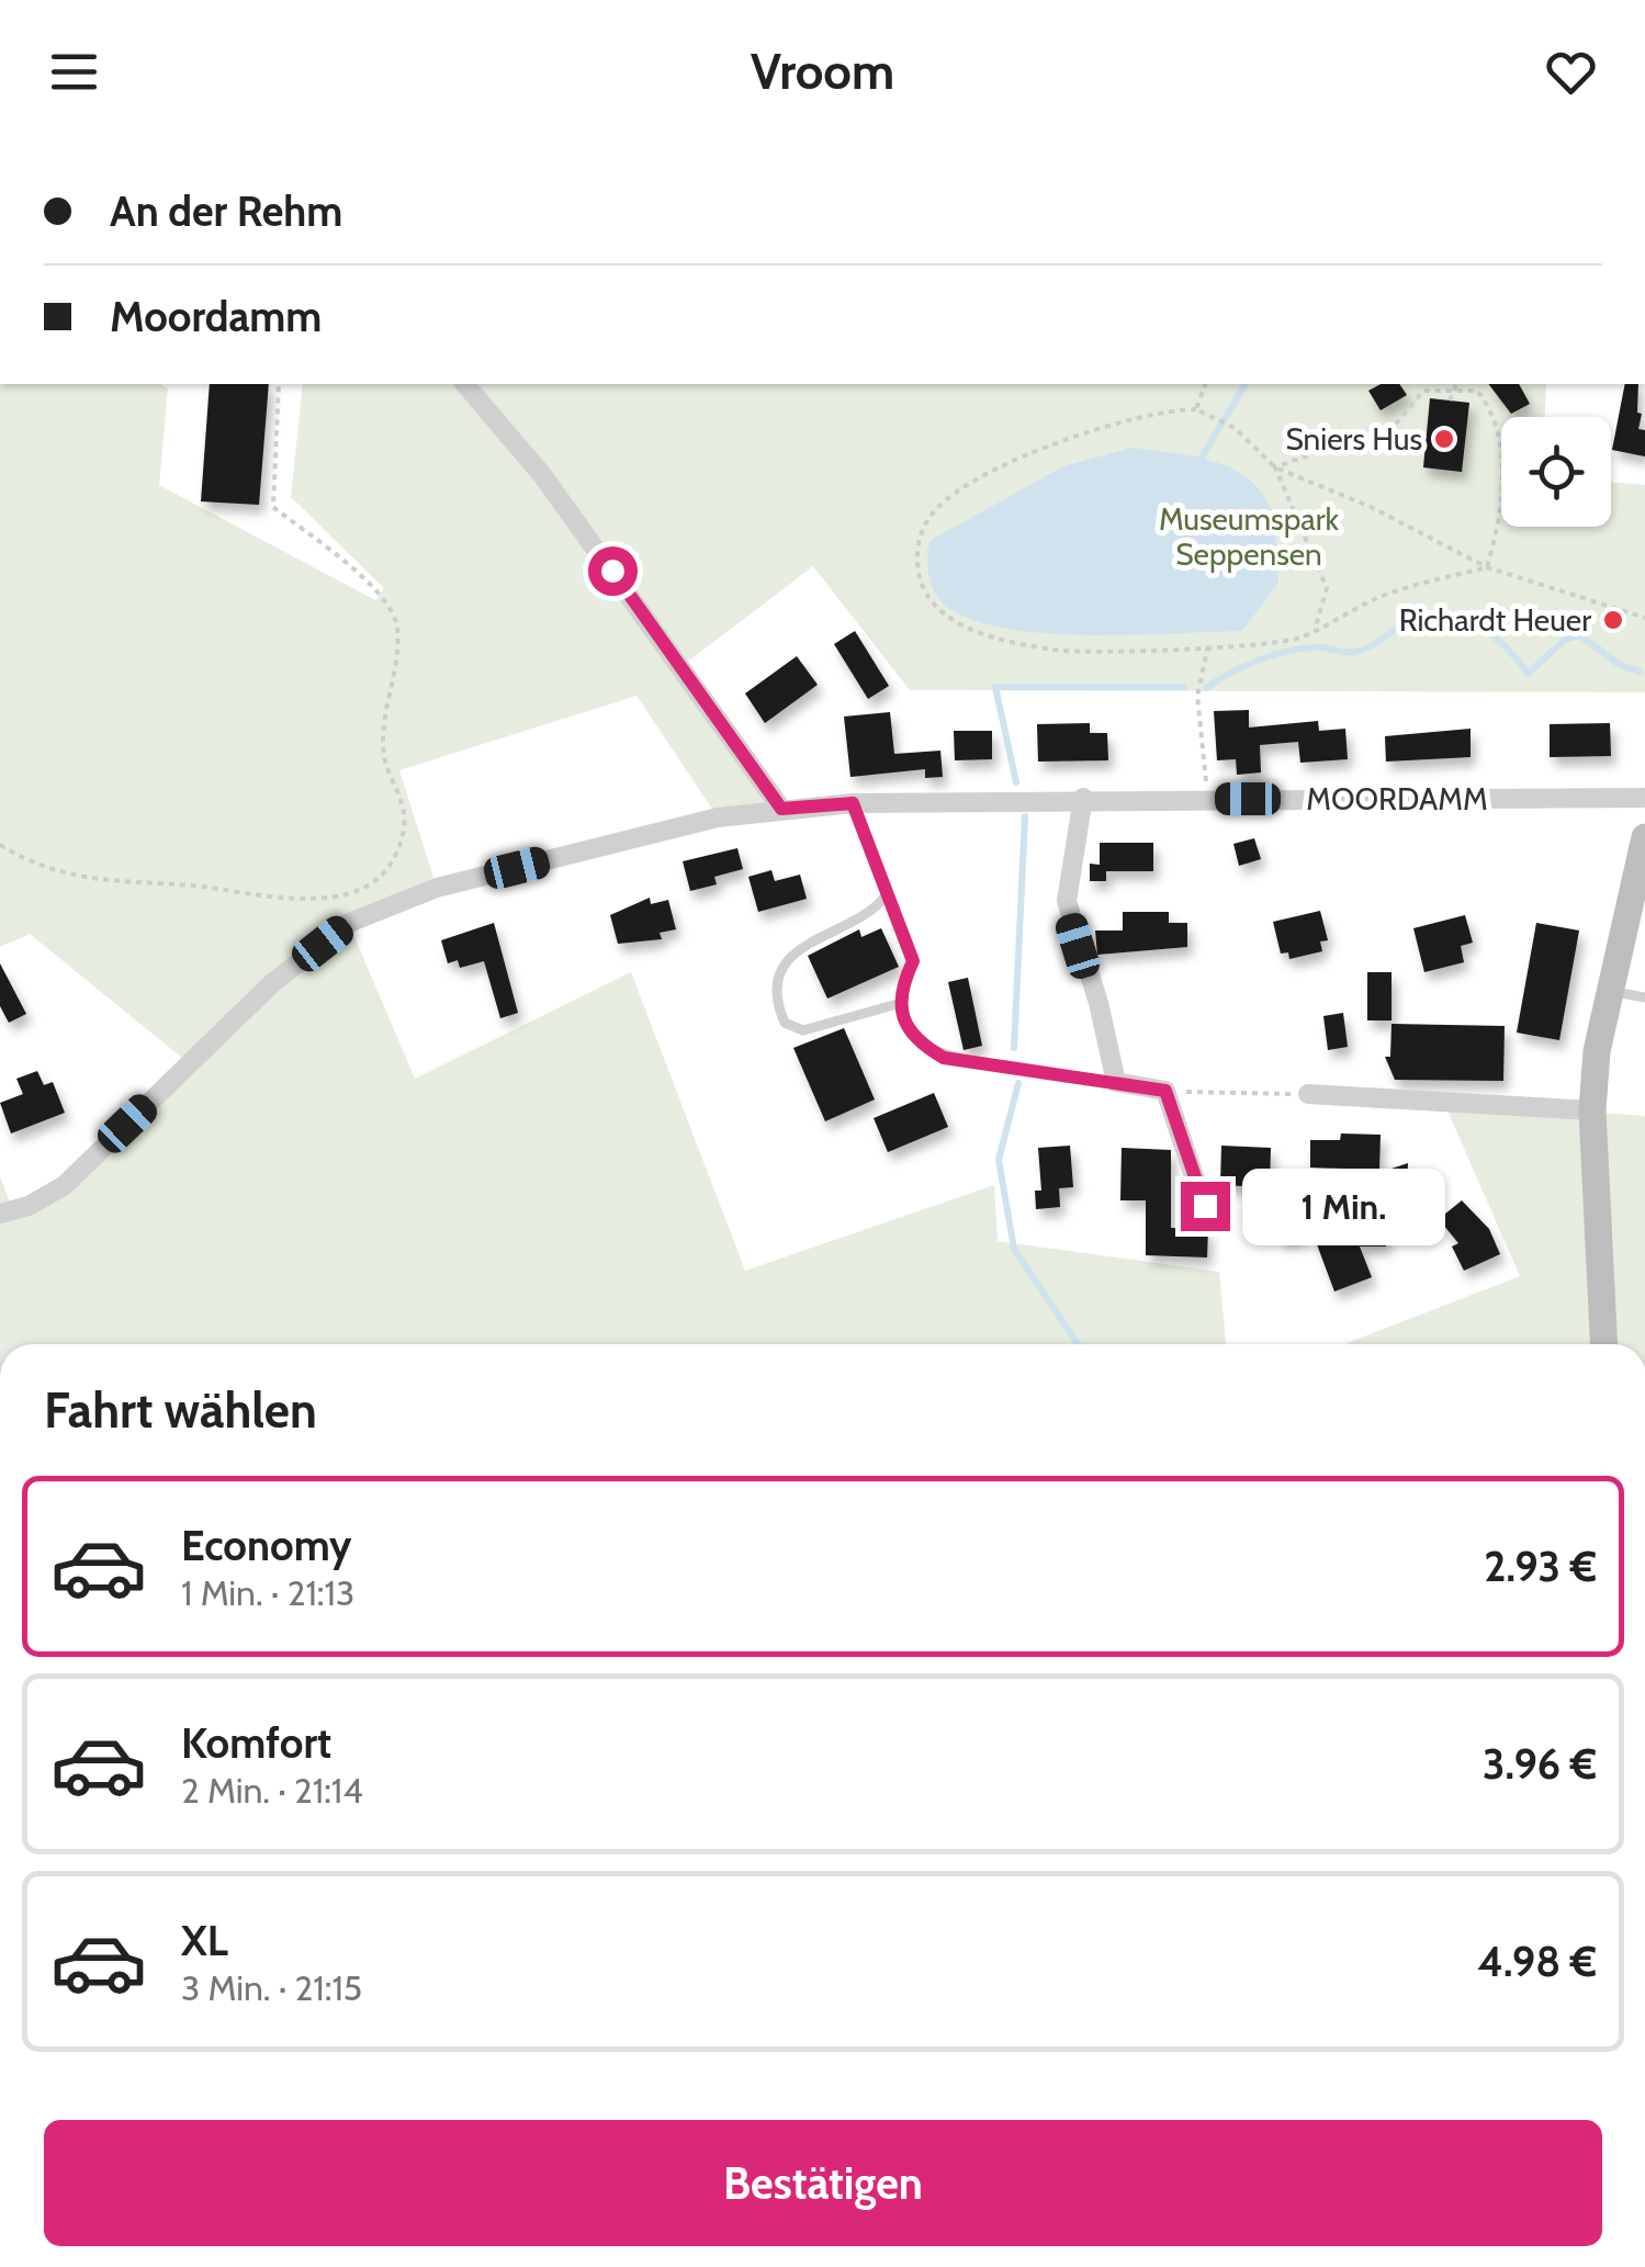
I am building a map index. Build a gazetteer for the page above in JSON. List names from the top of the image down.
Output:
{
  "streets": {
    "street": ["MOORDAMM"]
  },
  "parks": ["Museumspark Seppensen"],
  "places": ["Sniers Hus", "Richardt Heuer"],
  "page": {
    "header": "Vroom",
    "banner": ["An der Rehm", "Moordamm"],
    "bubble": "1 Min.",
    "heading": "Fahrt wählen",
    "list": [
      {
        "name": "Economy",
        "note": "1 Min. · 21:13",
        "value": "2.93 €"
      },
      {
        "name": "Komfort",
        "note": "2 Min. · 21:14",
        "value": "3.96 €"
      },
      {
        "name": "XL",
        "note": "3 Min. · 21:15",
        "value": "4.98 €"
      }
    ],
    "buttons": "Bestätigen"
  }
}
